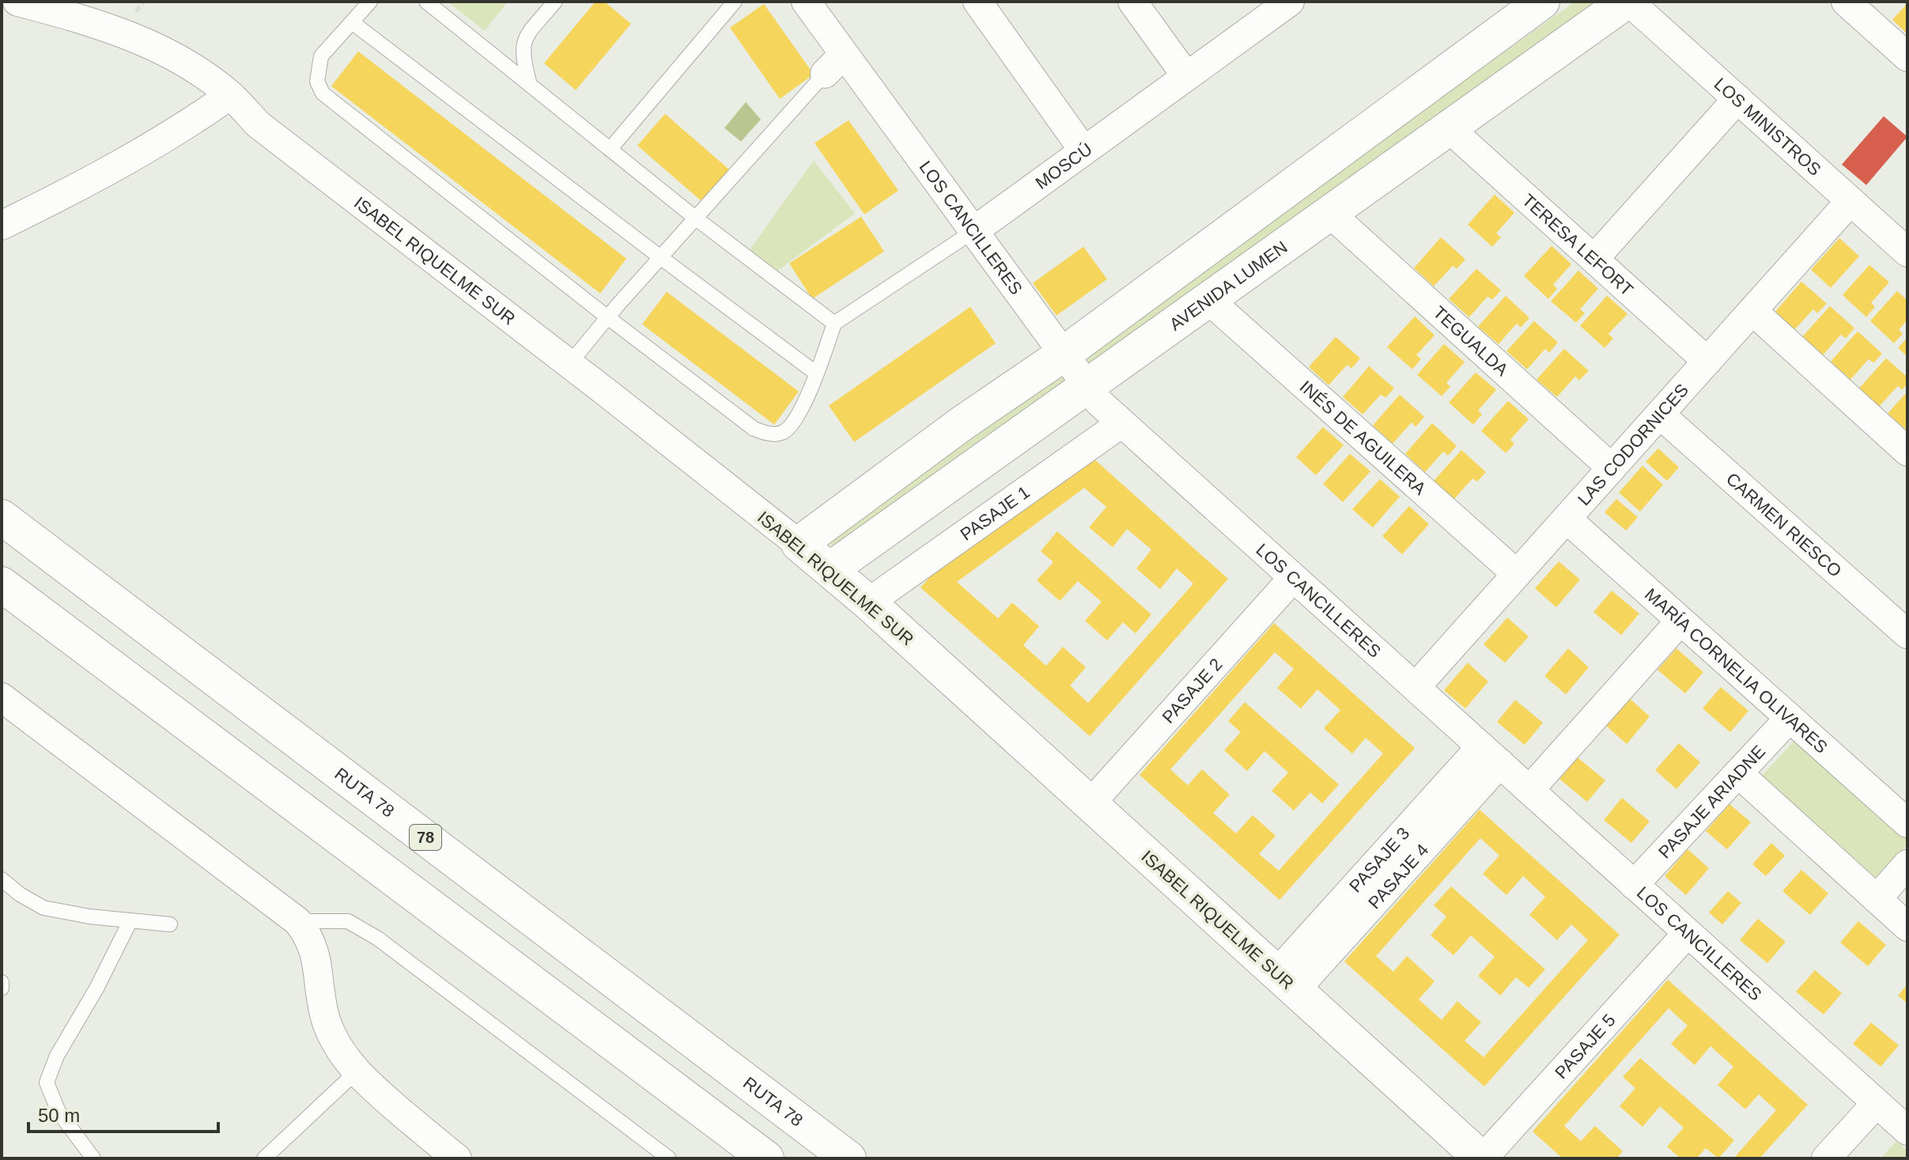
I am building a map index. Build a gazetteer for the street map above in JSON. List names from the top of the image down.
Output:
{
  "streets": {
    "main road": [
      "ISABEL RIQUELME SUR",
      "AVENIDA LUMEN",
      "RUTA 78",
      "78"
    ],
    "street": [
      "LOS MINISTROS",
      "MOSCÚ",
      "LOS CANCILLERES",
      "TERESA LEFORT",
      "TEGUALDA",
      "INÉS DE AGUILERA",
      "LAS CODORNICES",
      "PASAJE 1",
      "CARMEN RIESCO",
      "MARÍA CORNELIA OLIVARES",
      "PASAJE 2",
      "PASAJE ARIADNE",
      "PASAJE 4",
      "PASAJE 5"
    ]
  },
  "crossings": [
    ["LOS MINISTROS", "AVENIDA LUMEN"],
    ["LOS MINISTROS", "LAS CODORNICES"],
    ["MOSCÚ", "LOS CANCILLERES"],
    ["LOS CANCILLERES", "AVENIDA LUMEN"],
    ["LOS CANCILLERES", "LAS CODORNICES"],
    ["LOS CANCILLERES", "PASAJE 1"],
    ["LOS CANCILLERES", "PASAJE 2"],
    ["LOS CANCILLERES", "PASAJE ARIADNE"],
    ["LOS CANCILLERES", "PASAJE 4"],
    ["LOS CANCILLERES", "PASAJE 5"],
    ["TERESA LEFORT", "AVENIDA LUMEN"],
    ["TERESA LEFORT", "LAS CODORNICES"],
    ["ISABEL RIQUELME SUR", "AVENIDA LUMEN"],
    ["ISABEL RIQUELME SUR", "PASAJE 1"],
    ["ISABEL RIQUELME SUR", "PASAJE 2"],
    ["ISABEL RIQUELME SUR", "PASAJE 4"],
    ["ISABEL RIQUELME SUR", "PASAJE 5"],
    ["AVENIDA LUMEN", "TEGUALDA"],
    ["AVENIDA LUMEN", "INÉS DE AGUILERA"],
    ["TEGUALDA", "LAS CODORNICES"],
    ["INÉS DE AGUILERA", "LAS CODORNICES"],
    ["LAS CODORNICES", "CARMEN RIESCO"],
    ["LAS CODORNICES", "MARÍA CORNELIA OLIVARES"],
    ["MARÍA CORNELIA OLIVARES", "PASAJE ARIADNE"]
  ],
  "scale_bar": "50 m"
}
